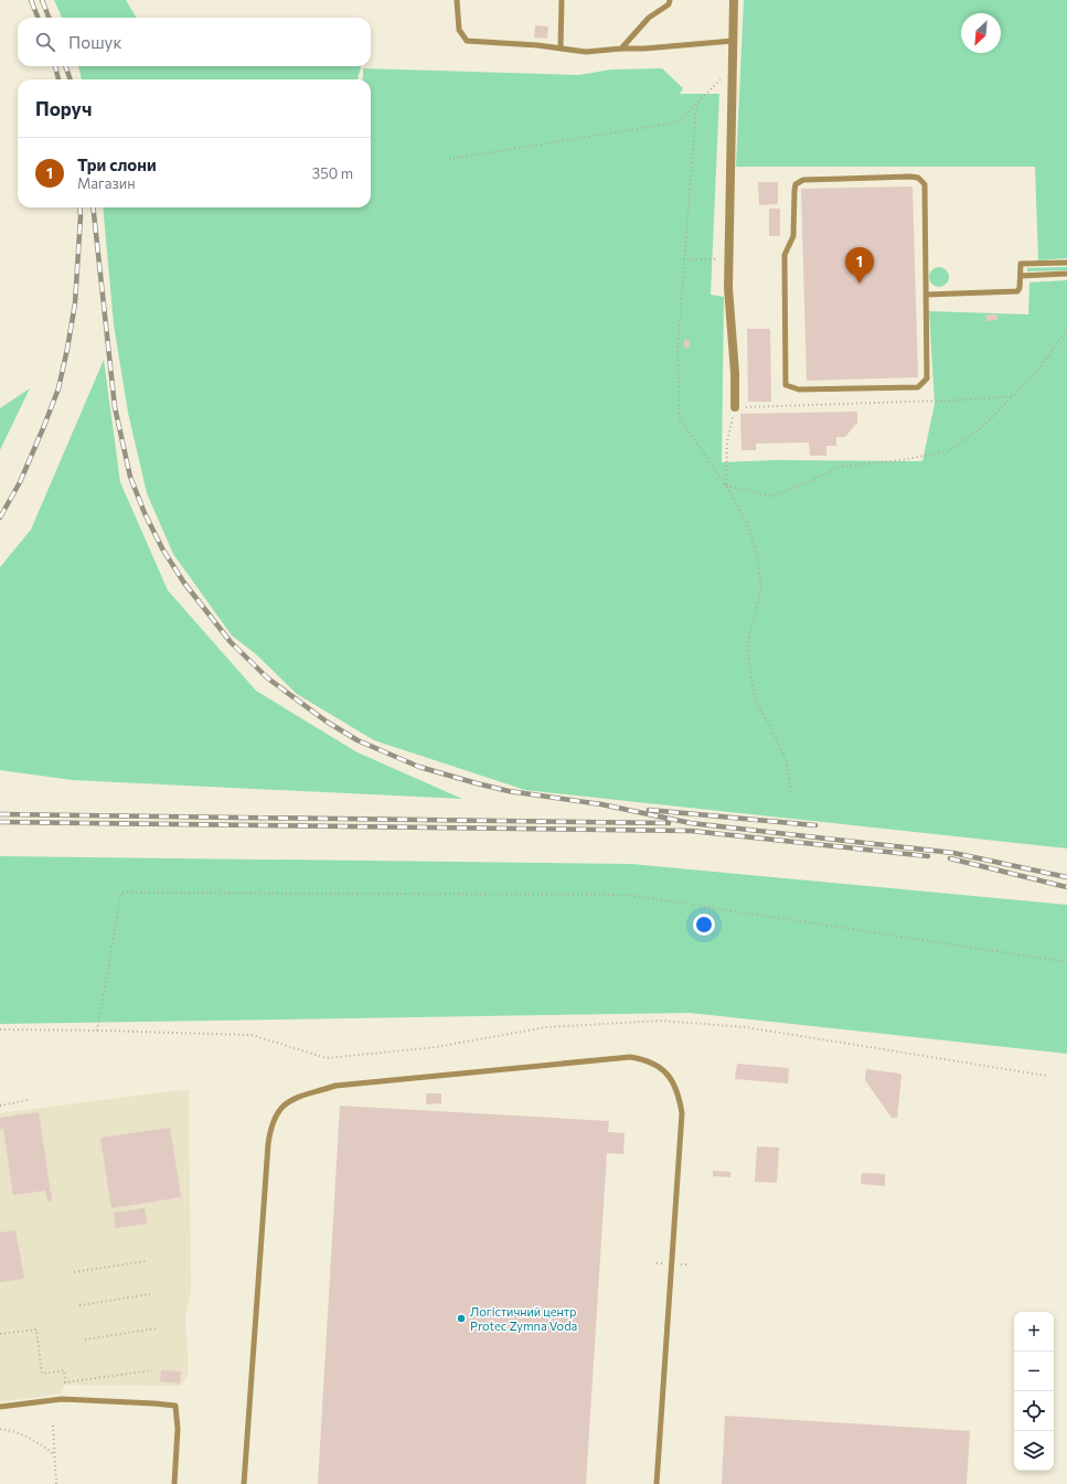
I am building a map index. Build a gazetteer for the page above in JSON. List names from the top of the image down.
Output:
{
  "places": ["Логістичний центр Protec Zymna Voda"],
  "north": "bottom left",
  "page": {
    "search": "Пошук",
    "heading": "Поруч",
    "list": [
      {
        "mark": "1",
        "name": "Три слони",
        "note": "Магазин",
        "value": "350 m"
      }
    ],
    "pins": "1",
    "map_buttons": ["+", "−"]
  }
}
